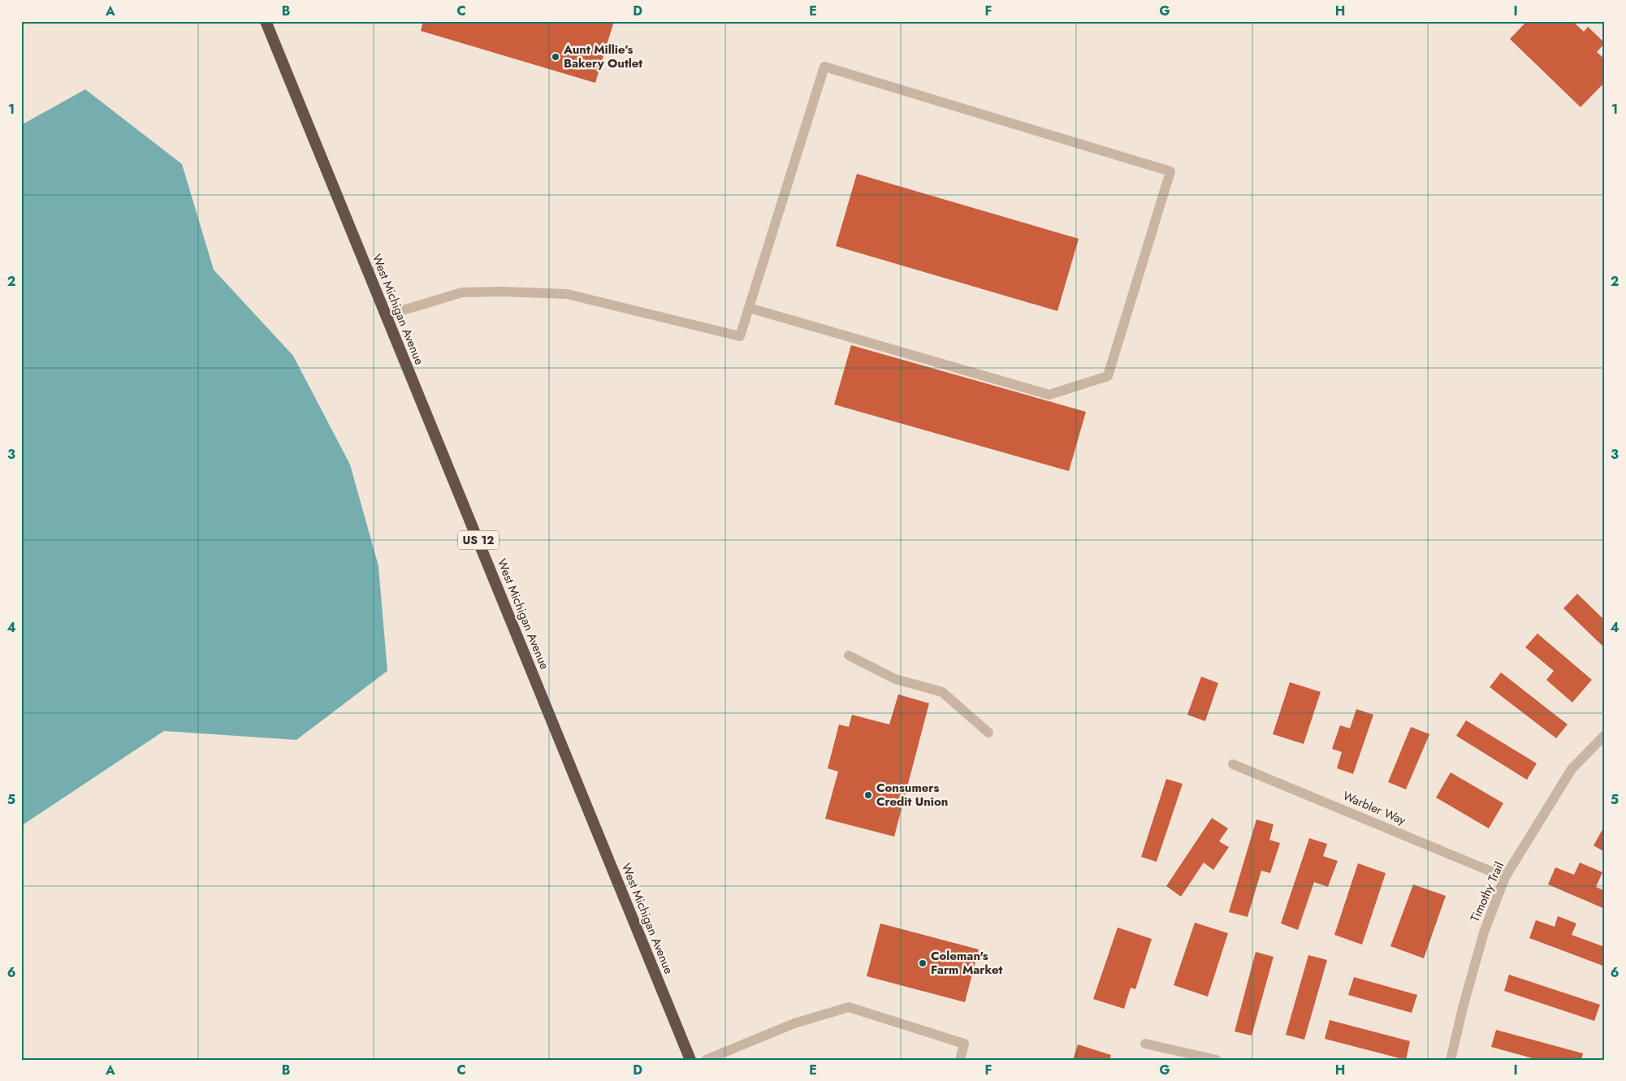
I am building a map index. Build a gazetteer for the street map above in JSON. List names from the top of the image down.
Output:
{
  "streets": {
    "highway": ["West Michigan Avenue", "US 12"],
    "street": ["Warbler Way", "Timothy Trail"]
  },
  "crossings": [
    ["Warbler Way", "Timothy Trail"]
  ],
  "places": ["Aunt Millie’s Bakery Outlet", "Consumers Credit Union", "Coleman's Farm Market"],
  "grid": {
    "columns": [
      "A",
      "B",
      "C",
      "D",
      "E",
      "F",
      "G",
      "H",
      "I"
    ],
    "rows": [
      "1",
      "2",
      "3",
      "4",
      "5",
      "6"
    ]
  }
}
